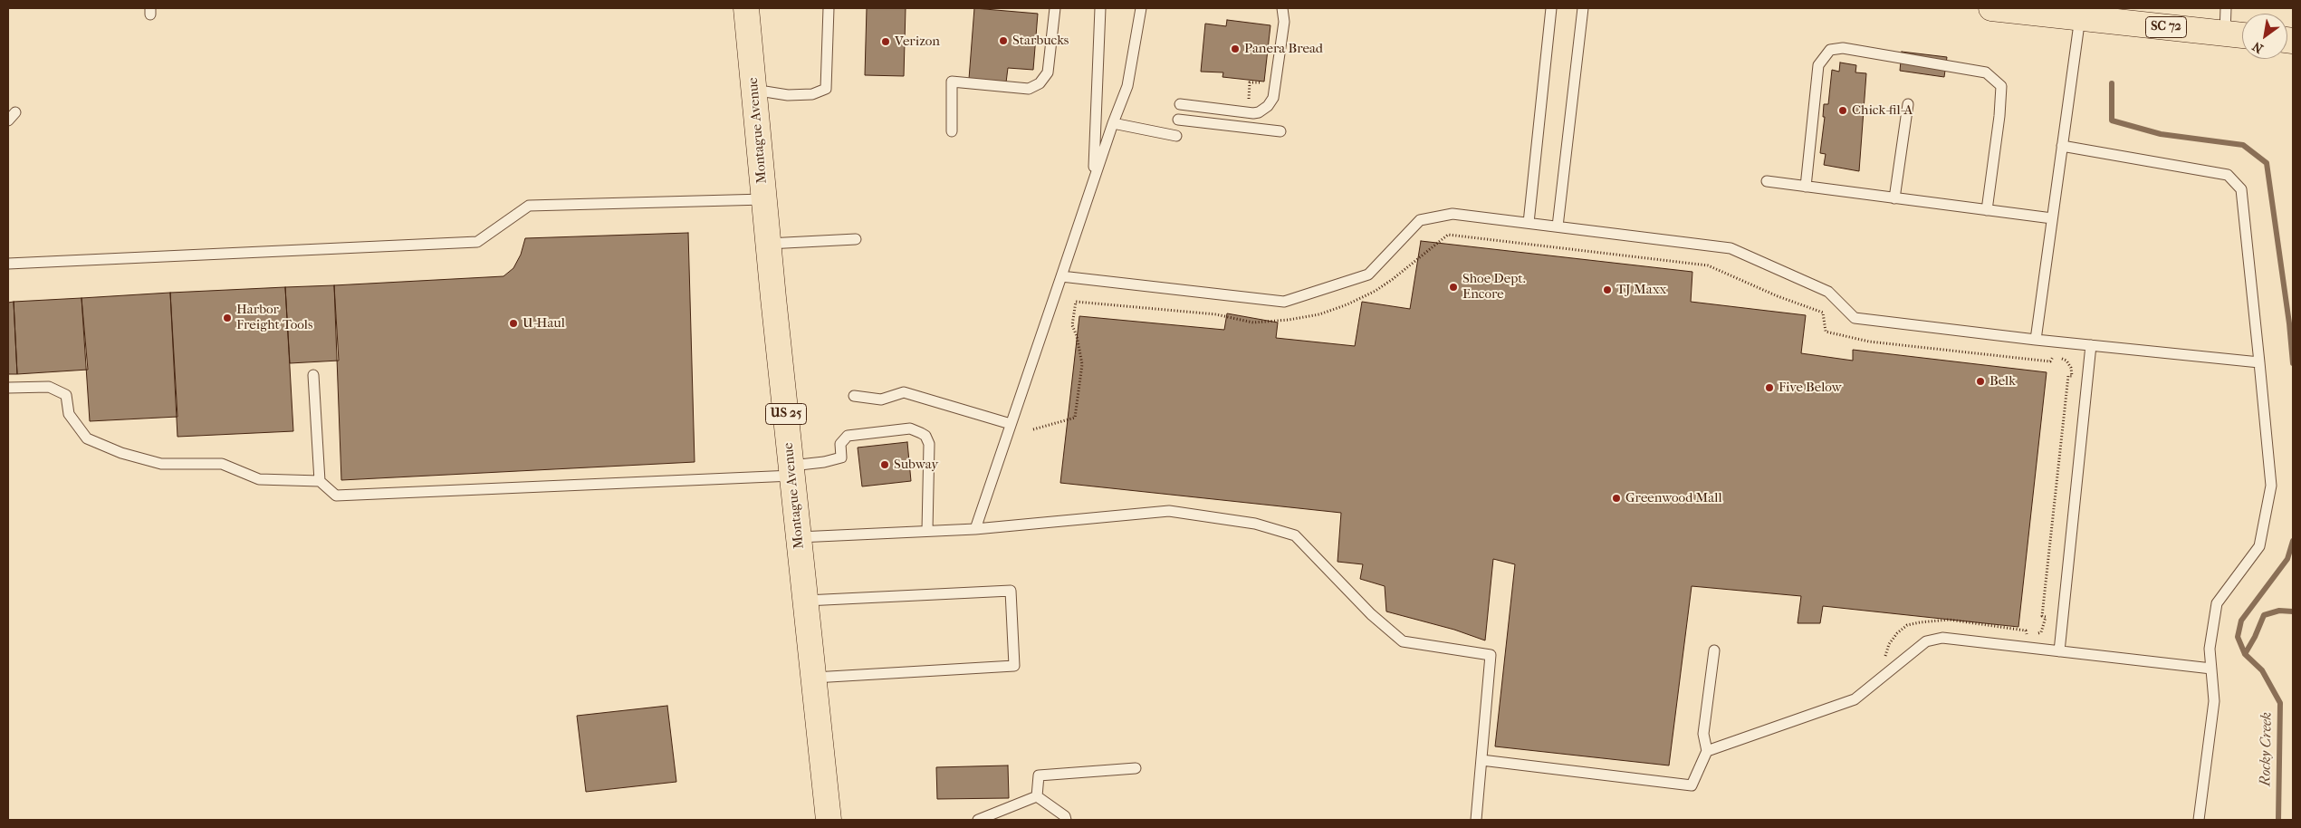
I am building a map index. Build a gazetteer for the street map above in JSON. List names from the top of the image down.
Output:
{
  "streets": {
    "highway": ["SC 72", "Montague Avenue", "US 25"]
  },
  "water": ["Rocky Creek"],
  "places": [
    "Starbucks",
    "Verizon",
    "Panera Bread",
    "Chick-fil-A",
    "Shoe Dept. Encore",
    "TJ Maxx",
    "Harbor Freight Tools",
    "U-Haul",
    "Belk",
    "Five Below",
    "Subway",
    "Greenwood Mall"
  ],
  "north": "bottom left"
}
